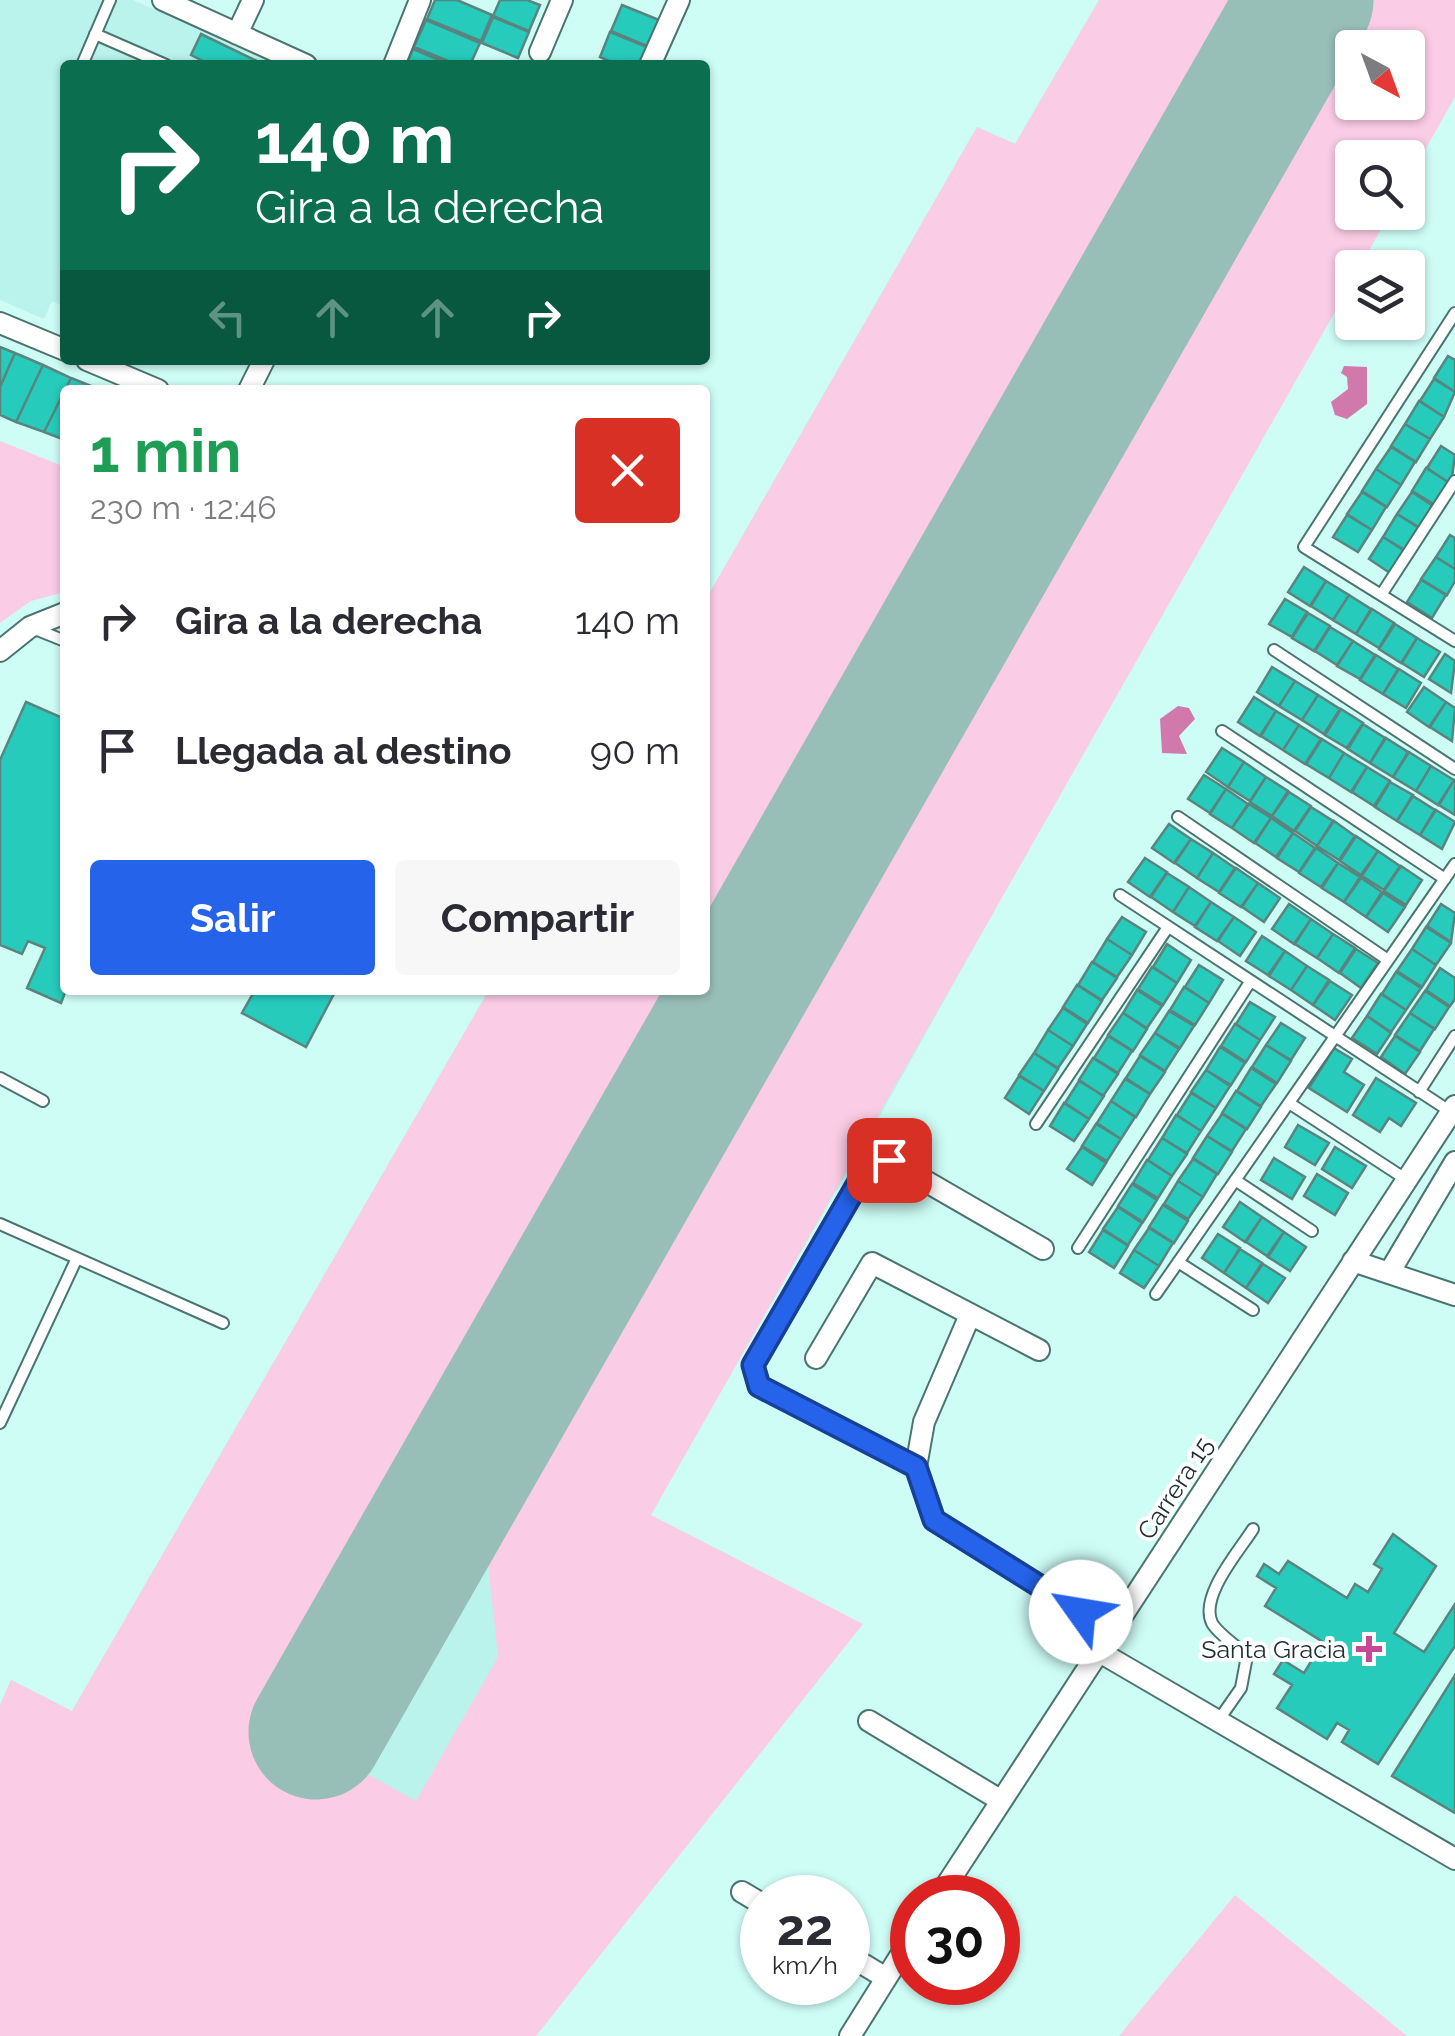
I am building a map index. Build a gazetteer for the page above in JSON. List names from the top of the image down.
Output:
{
  "streets": {
    "street": ["Carrera 15"]
  },
  "places": {
    "health": ["Santa Gracia"]
  },
  "north": "bottom right",
  "page": {
    "turn": ["140 m", "Gira a la derecha"],
    "heading": ["1 min", "230 m · 12:46"],
    "list": [
      {
        "name": "Gira a la derecha",
        "value": "140 m"
      },
      {
        "name": "Llegada al destino",
        "value": "90 m"
      }
    ],
    "buttons": ["Salir", "Compartir"],
    "speed": "22 km/h",
    "limit": "30"
  }
}
